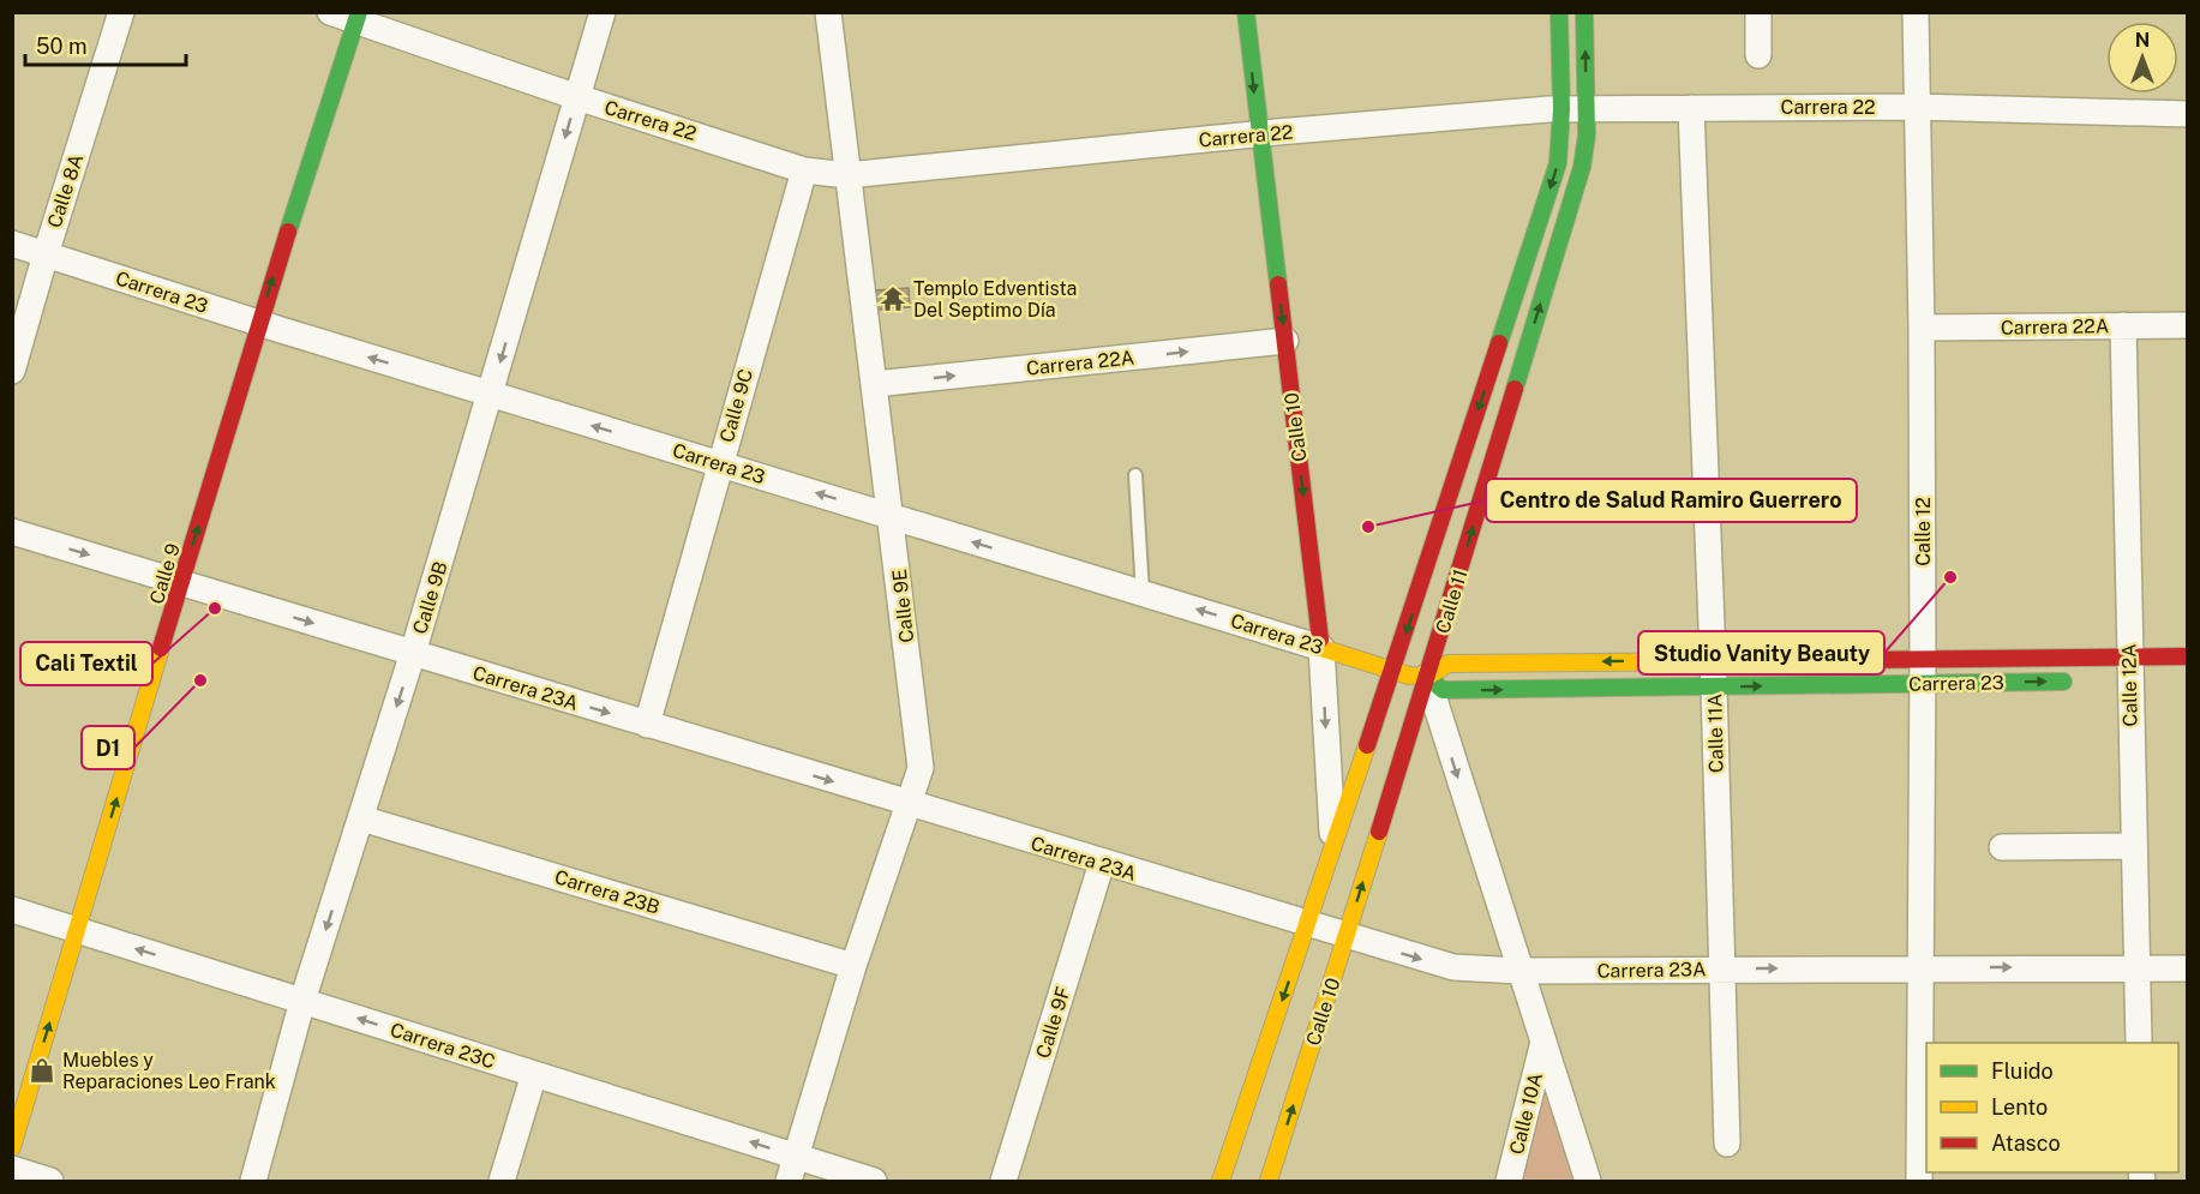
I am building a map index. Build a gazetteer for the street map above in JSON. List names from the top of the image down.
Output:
{
  "streets": {
    "main road": [
      "Carrera 23",
      "Calle 10",
      "Calle 9",
      "Calle 11"
    ],
    "street": [
      "Carrera 22",
      "Calle 8A",
      "Carrera 22A",
      "Calle 9C",
      "Calle 12",
      "Calle 9B",
      "Calle 9E",
      "Calle 12A",
      "Carrera 23A",
      "Calle 11A",
      "Carrera 23B",
      "Calle 9F",
      "Carrera 23C",
      "Calle 10A"
    ]
  },
  "crossings": [
    ["Carrera 22", "Calle 9C"],
    ["Carrera 22", "Calle 10"],
    ["Carrera 22", "Calle 12"],
    ["Carrera 22", "Calle 9"],
    ["Carrera 22", "Calle 9B"],
    ["Carrera 22", "Calle 11"],
    ["Carrera 22", "Calle 9E"],
    ["Carrera 22", "Calle 11A"],
    ["Calle 8A", "Carrera 23"],
    ["Carrera 23", "Calle 9C"],
    ["Carrera 23", "Calle 10"],
    ["Carrera 23", "Calle 12"],
    ["Carrera 23", "Calle 9"],
    ["Carrera 23", "Calle 9B"],
    ["Carrera 23", "Calle 11"],
    ["Carrera 23", "Calle 9E"],
    ["Carrera 23", "Calle 12A"],
    ["Carrera 23", "Calle 11A"],
    ["Carrera 22A", "Calle 10"],
    ["Carrera 22A", "Calle 12"],
    ["Carrera 22A", "Calle 9E"],
    ["Carrera 22A", "Calle 12A"],
    ["Calle 9C", "Carrera 23A"],
    ["Calle 10", "Calle 11"],
    ["Calle 10", "Carrera 23A"],
    ["Calle 12", "Carrera 23A"],
    ["Calle 9", "Carrera 23A"],
    ["Calle 9", "Carrera 23C"],
    ["Calle 9B", "Carrera 23A"],
    ["Calle 9B", "Carrera 23B"],
    ["Calle 9B", "Carrera 23C"],
    ["Calle 9E", "Carrera 23A"],
    ["Calle 9E", "Carrera 23B"],
    ["Calle 9E", "Carrera 23C"],
    ["Calle 12A", "Carrera 23A"],
    ["Carrera 23A", "Calle 11A"],
    ["Carrera 23A", "Calle 9F"]
  ],
  "one_way": [
    "Carrera 22A",
    "Calle 9",
    "Calle 9B",
    "Carrera 23A",
    "Carrera 23C"
  ],
  "places": {
    "temple": ["Templo Edventista Del Septimo Día"],
    "other": [
      "Centro de Salud Ramiro Guerrero",
      "Studio Vanity Beauty",
      "Cali Textil",
      "D1"
    ],
    "shop": ["Muebles y Reparaciones Leo Frank"]
  },
  "legend": ["Fluido", "Lento", "Atasco"],
  "scale_bar": "50 m",
  "north": "top"
}
